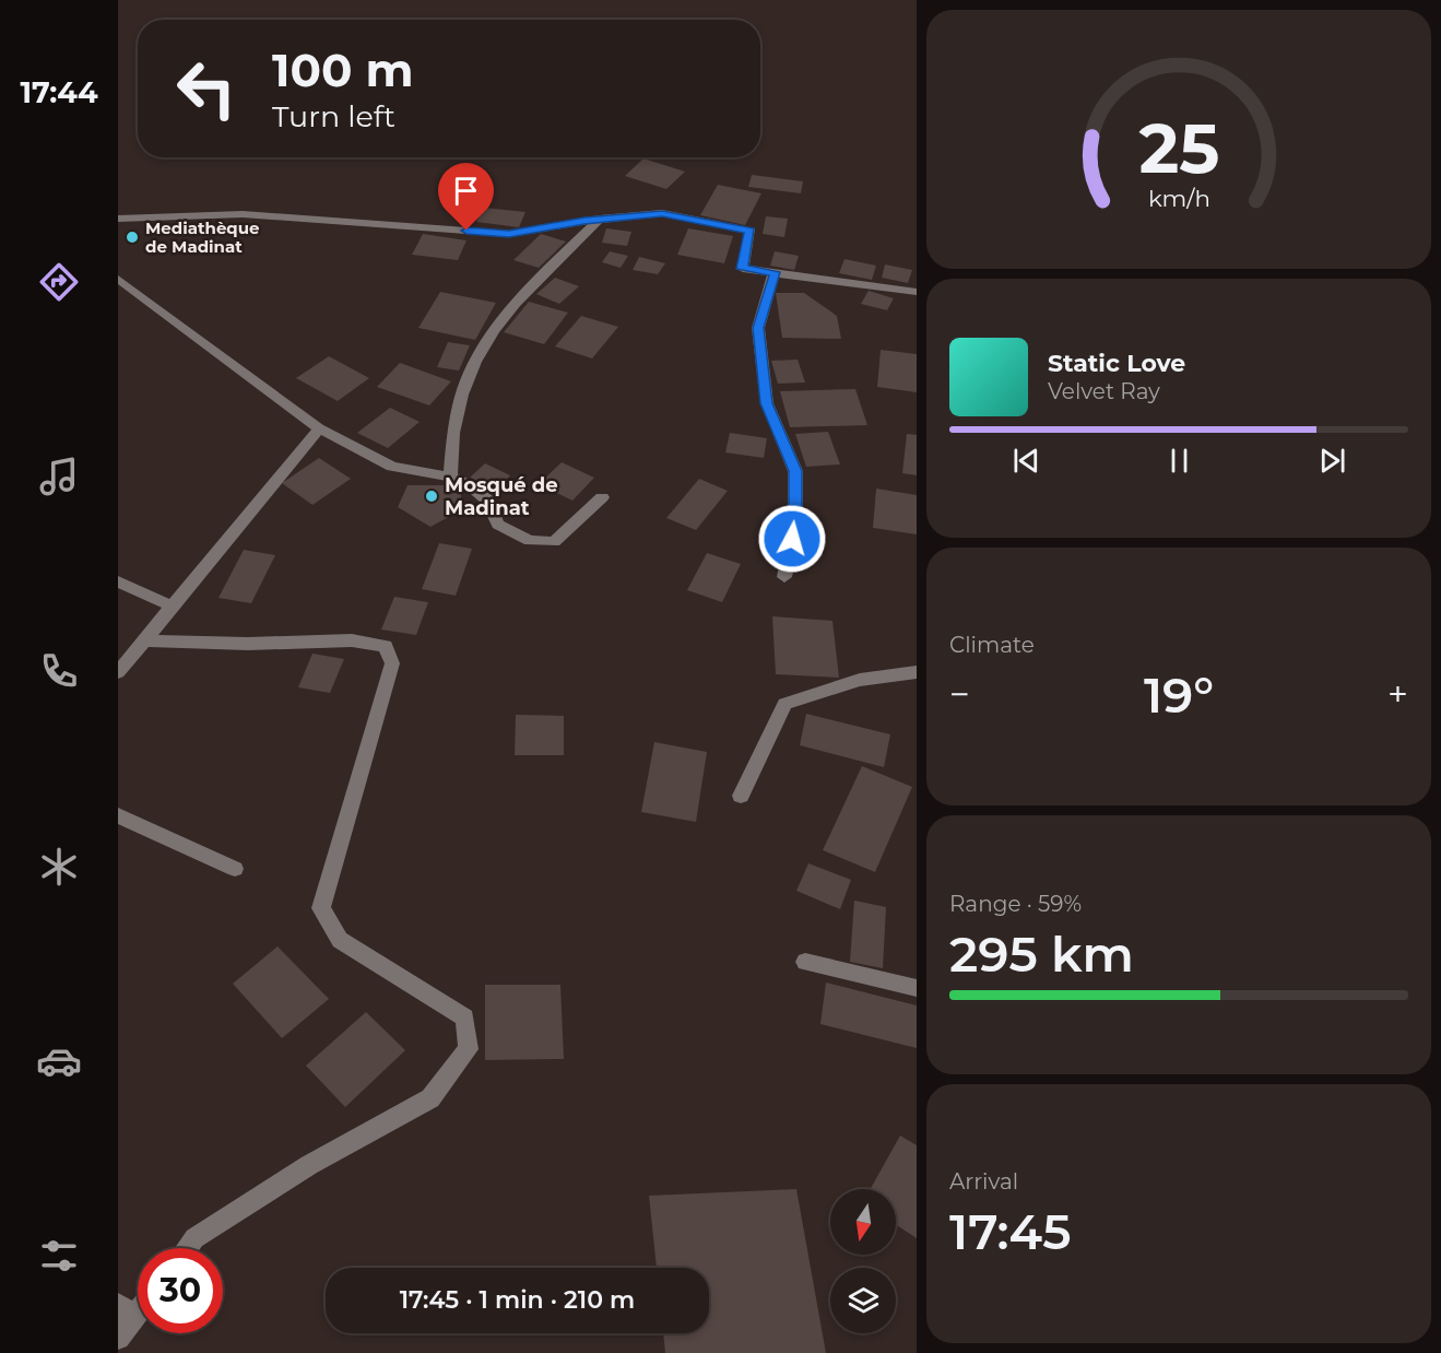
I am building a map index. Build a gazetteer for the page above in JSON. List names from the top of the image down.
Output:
{
  "places": ["Mediathèque de Madinat", "Mosqué de Madinat"],
  "north": "bottom",
  "page": {
    "tabs": "17:44",
    "turn": ["100 m", "Turn left"],
    "song": ["Static Love", "Velvet Ray"],
    "tile": [
      "Climate",
      ["Range · 59%", "295 km"],
      ["Arrival", "17:45"]
    ],
    "heat": ["−", "19°", "+"],
    "limit": "30",
    "trip": "17:45 · 1 min · 210 m",
    "gauge": ["25", "km/h"]
  }
}
